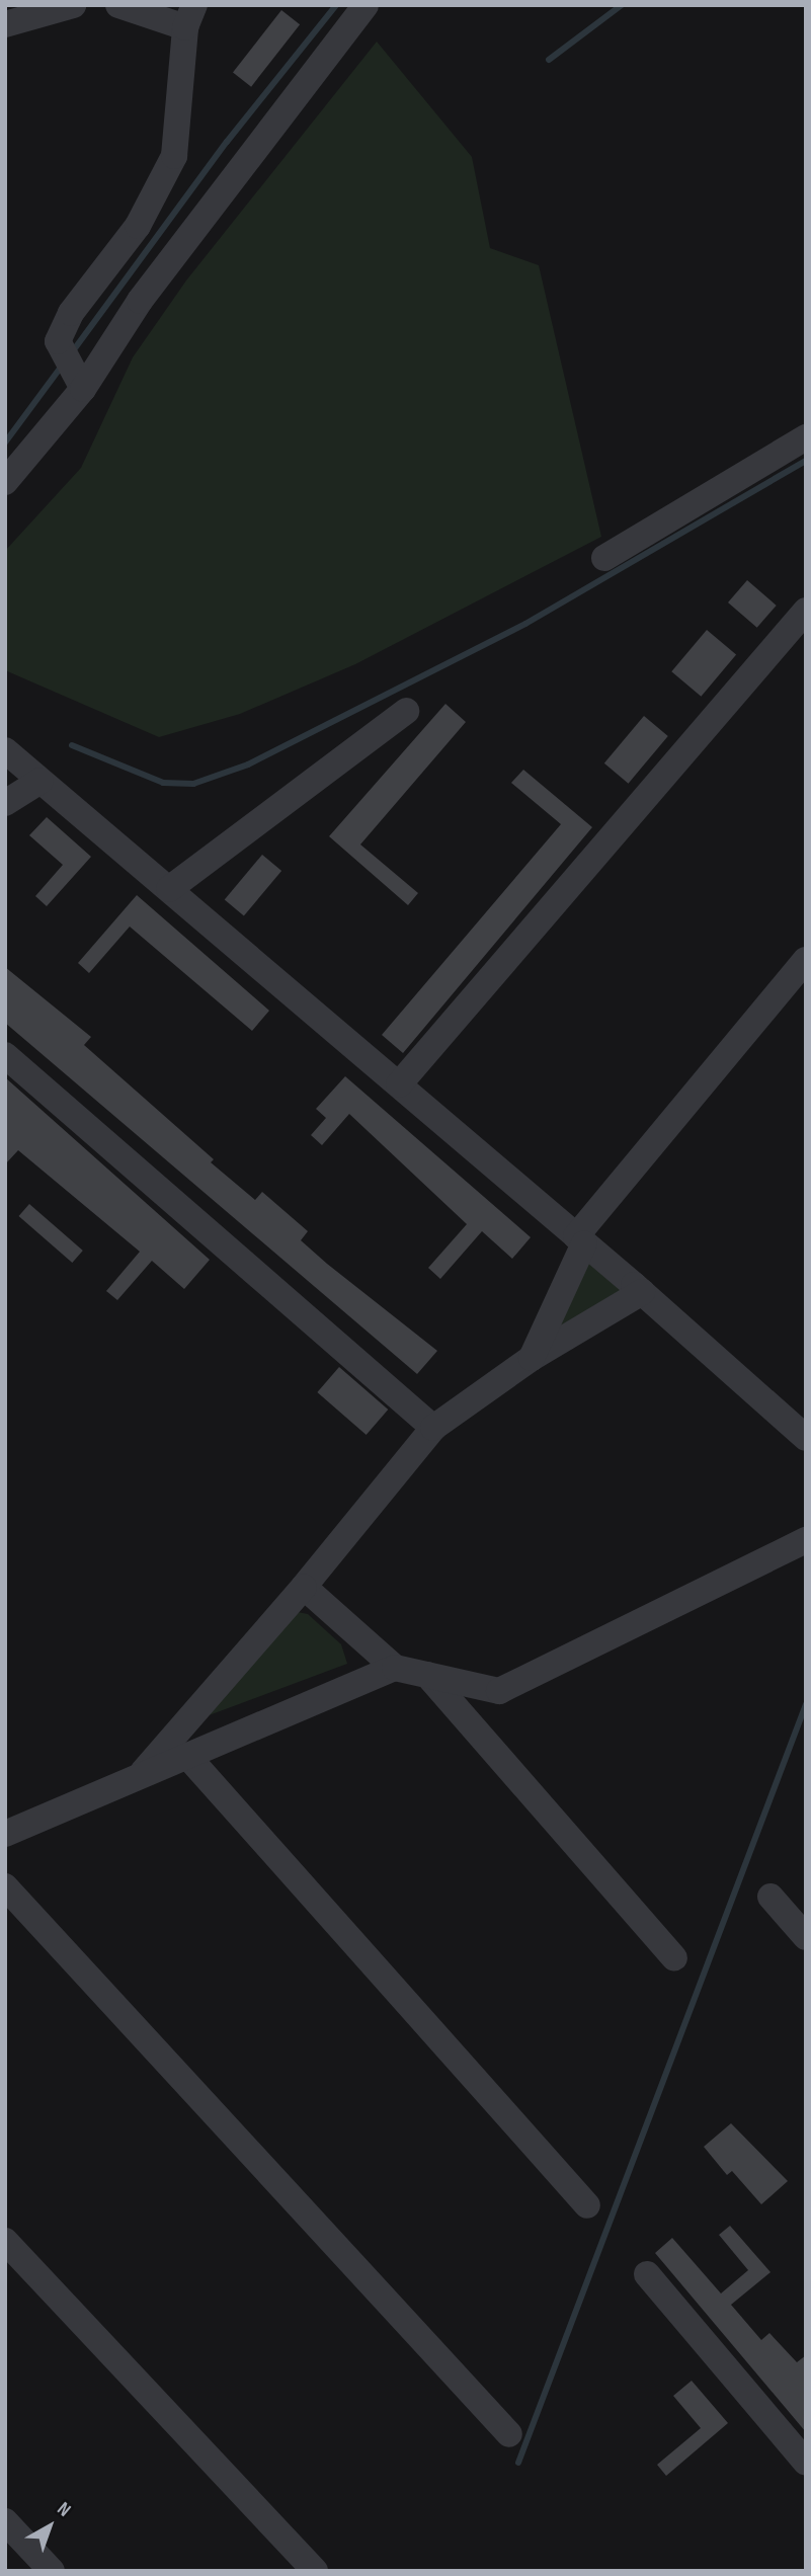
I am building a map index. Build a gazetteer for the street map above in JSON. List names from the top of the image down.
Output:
{
  "north": "top right"
}
